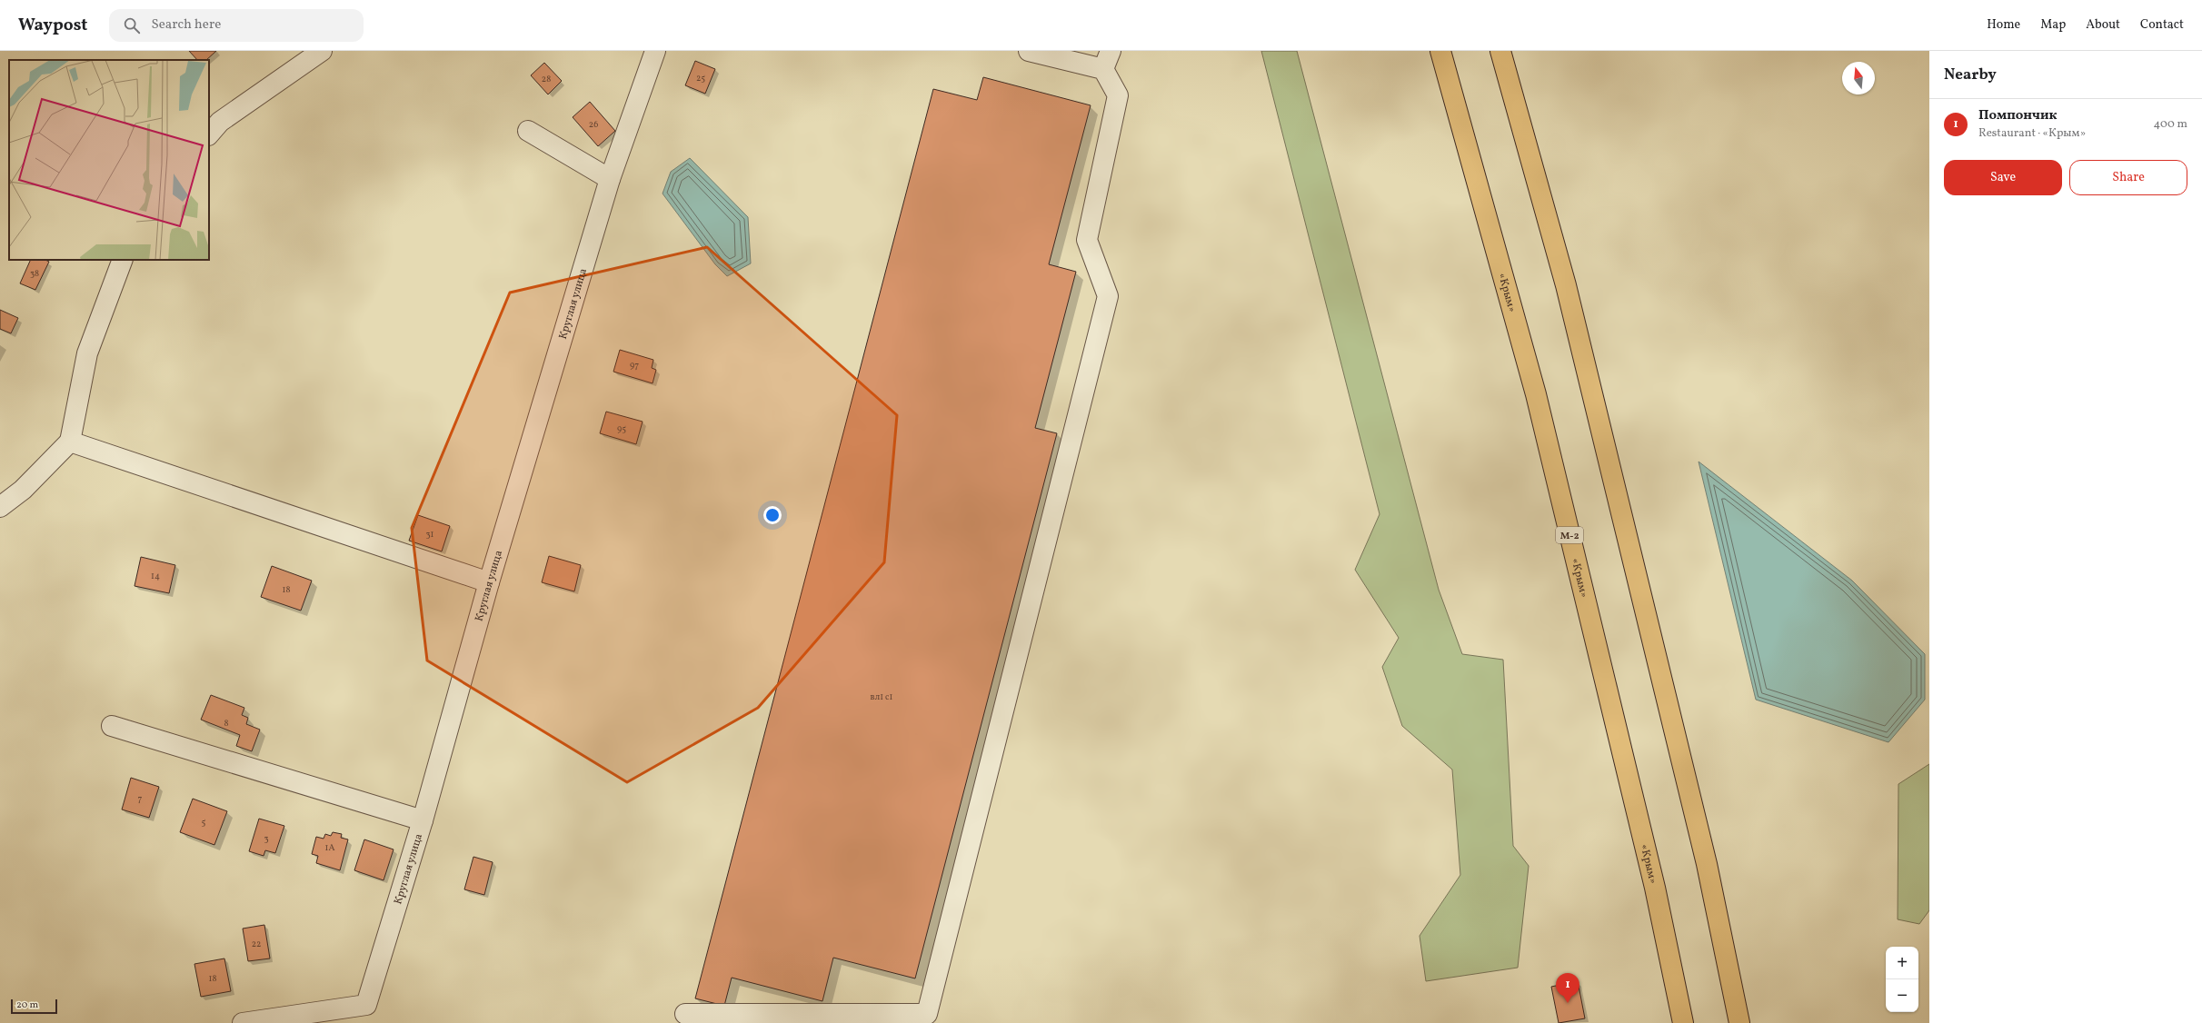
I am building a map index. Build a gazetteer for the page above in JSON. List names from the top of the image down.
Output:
{
  "streets": {
    "highway": ["«Крым»", "М-2"],
    "street": ["Круглая улица"]
  },
  "house_numbers": [
    "25",
    "28",
    "26",
    "38",
    "97",
    "95",
    "31",
    "14",
    "18",
    "вл1 с1",
    "8",
    "7",
    "5",
    "3",
    "1А",
    "22",
    "18"
  ],
  "scale_bar": "20 m",
  "north": "top",
  "page": {
    "header": "Waypost",
    "search": "Search here",
    "nav": [
      "Home",
      "Map",
      "About",
      "Contact"
    ],
    "heading": "Nearby",
    "list": [
      {
        "mark": "1",
        "name": "Помпончик",
        "note": "Restaurant · «Крым»",
        "value": "400 m"
      }
    ],
    "buttons": ["Save", "Share"],
    "map_buttons": ["+", "−"],
    "pins": "1",
    "scale": "20 m"
  }
}
